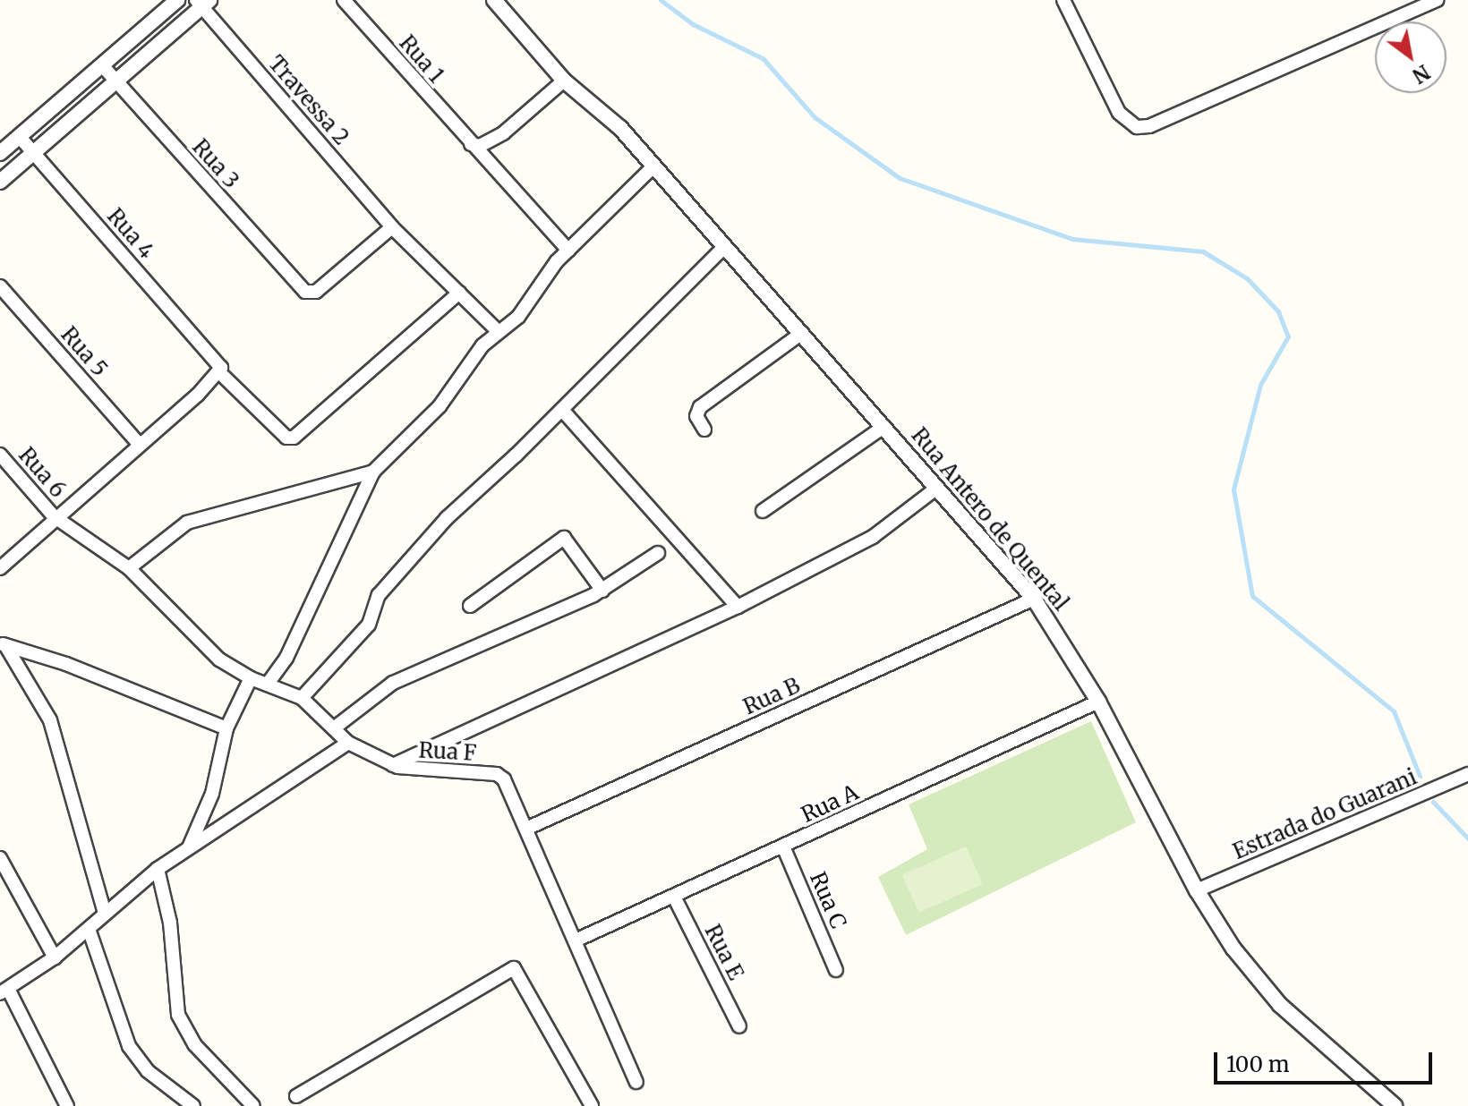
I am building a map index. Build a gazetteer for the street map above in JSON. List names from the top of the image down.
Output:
{
  "streets": {
    "street": [
      "Rua 1",
      "Travessa 2",
      "Rua 3",
      "Rua 4",
      "Rua 5",
      "Rua 6",
      "Rua Antero de Quental",
      "Rua B",
      "Rua F",
      "Rua A",
      "Estrada do Guarani",
      "Rua C",
      "Rua E"
    ]
  },
  "crossings": [
    ["Travessa 2", "Rua 3"],
    ["Travessa 2", "Rua 4"],
    ["Rua 6", "Rua F"],
    ["Rua Antero de Quental", "Rua B"],
    ["Rua Antero de Quental", "Rua A"],
    ["Rua Antero de Quental", "Estrada do Guarani"],
    ["Rua B", "Rua F"],
    ["Rua F", "Rua A"],
    ["Rua A", "Rua C"],
    ["Rua A", "Rua E"]
  ],
  "scale_bar": "100 m",
  "north": "bottom right"
}
